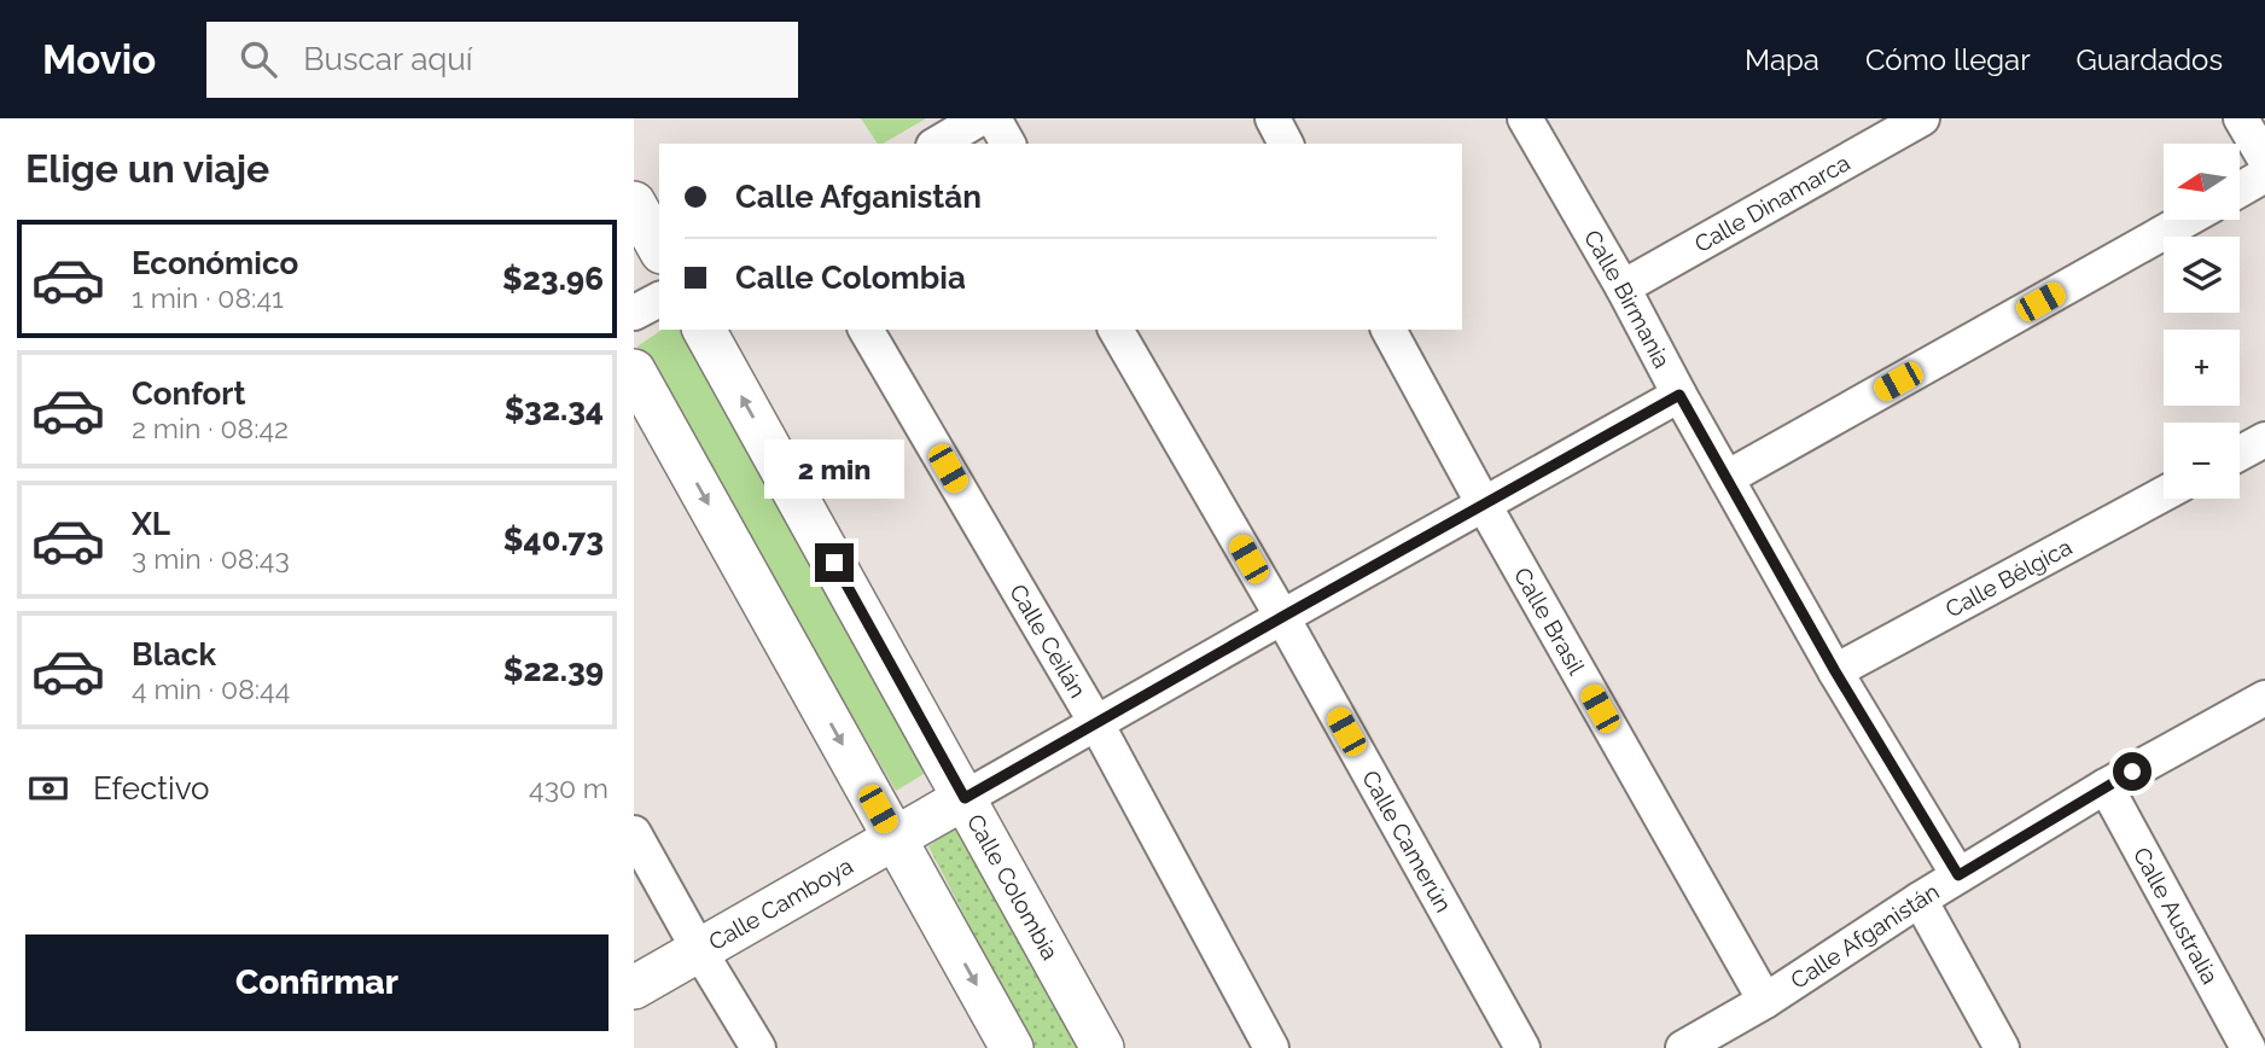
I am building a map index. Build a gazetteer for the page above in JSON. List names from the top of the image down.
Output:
{
  "streets": {
    "street": [
      "Calle Dinamarca",
      "Calle Birmania",
      "Calle Bélgica",
      "Calle Brasil",
      "Calle Ceilán",
      "Calle Camerún",
      "Calle Colombia",
      "Calle Camboya",
      "Calle Australia",
      "Calle Afganistán"
    ]
  },
  "crossings": [
    ["Calle Dinamarca", "Calle Birmania"],
    ["Calle Birmania", "Calle Bélgica"],
    ["Calle Birmania", "Calle Camboya"],
    ["Calle Birmania", "Calle Afganistán"],
    ["Calle Brasil", "Calle Camboya"],
    ["Calle Brasil", "Calle Afganistán"],
    ["Calle Ceilán", "Calle Camboya"],
    ["Calle Camerún", "Calle Camboya"],
    ["Calle Colombia", "Calle Camboya"],
    ["Calle Australia", "Calle Afganistán"]
  ],
  "north": "left",
  "page": {
    "header": "Movio",
    "search": "Buscar aquí",
    "nav": ["Mapa", "Cómo llegar", "Guardados"],
    "heading": "Elige un viaje",
    "map_buttons": ["+", "−"],
    "banner": ["Calle Afganistán", "Calle Colombia"],
    "list": [
      {
        "name": "Económico",
        "note": "1 min · 08:41",
        "value": "$23.96"
      },
      {
        "name": "Confort",
        "note": "2 min · 08:42",
        "value": "$32.34"
      },
      {
        "name": "XL",
        "note": "3 min · 08:43",
        "value": "$40.73"
      },
      {
        "name": "Black",
        "note": "4 min · 08:44",
        "value": "$22.39"
      }
    ],
    "bubble": "2 min",
    "pay": ["Efectivo", "430 m"],
    "buttons": "Confirmar"
  }
}
